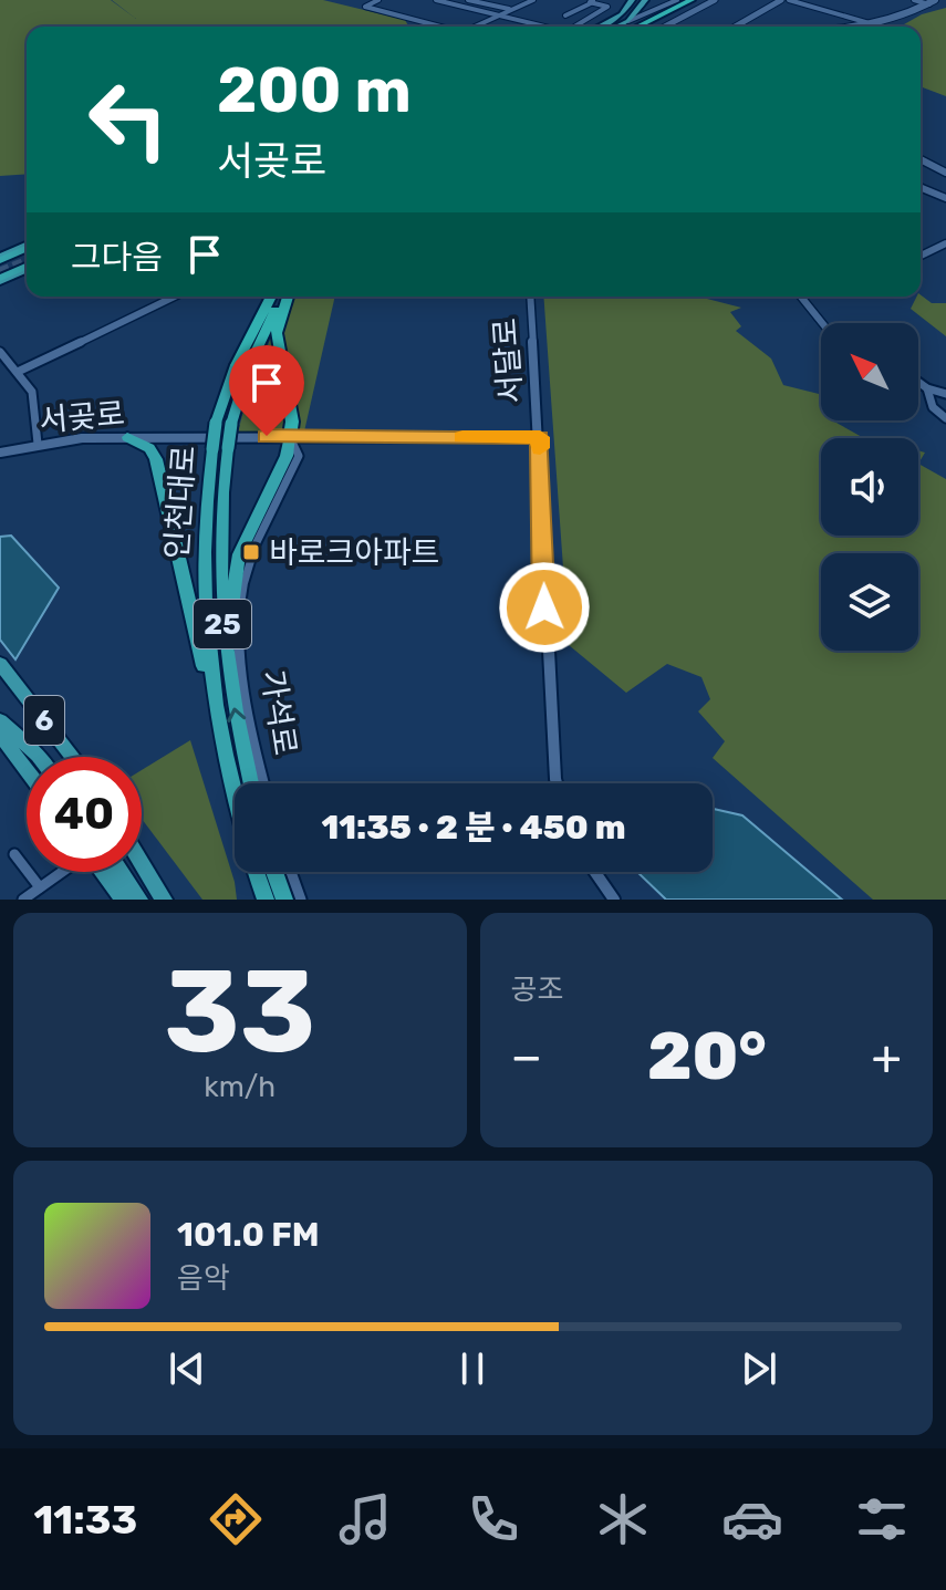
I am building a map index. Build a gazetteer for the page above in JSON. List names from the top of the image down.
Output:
{
  "streets": {
    "highway": ["인천대로", "25"],
    "main road": ["6"],
    "street": ["서달로", "서곶로", "가석로"]
  },
  "crossings": [
    ["서달로", "서곶로"],
    ["서곶로", "가석로"]
  ],
  "places": {
    "transit": ["바로크아파트"]
  },
  "north": "top left",
  "page": {
    "turn": ["200 m", "서곶로"],
    "then": "그다음",
    "limit": "40",
    "trip": "11:35 · 2 분 · 450 m",
    "tile": [
      ["33", "km/h"],
      "공조"
    ],
    "heat": ["−", "20°", "+"],
    "song": ["101.0 FM", "음악"],
    "tabs": "11:33"
  }
}
